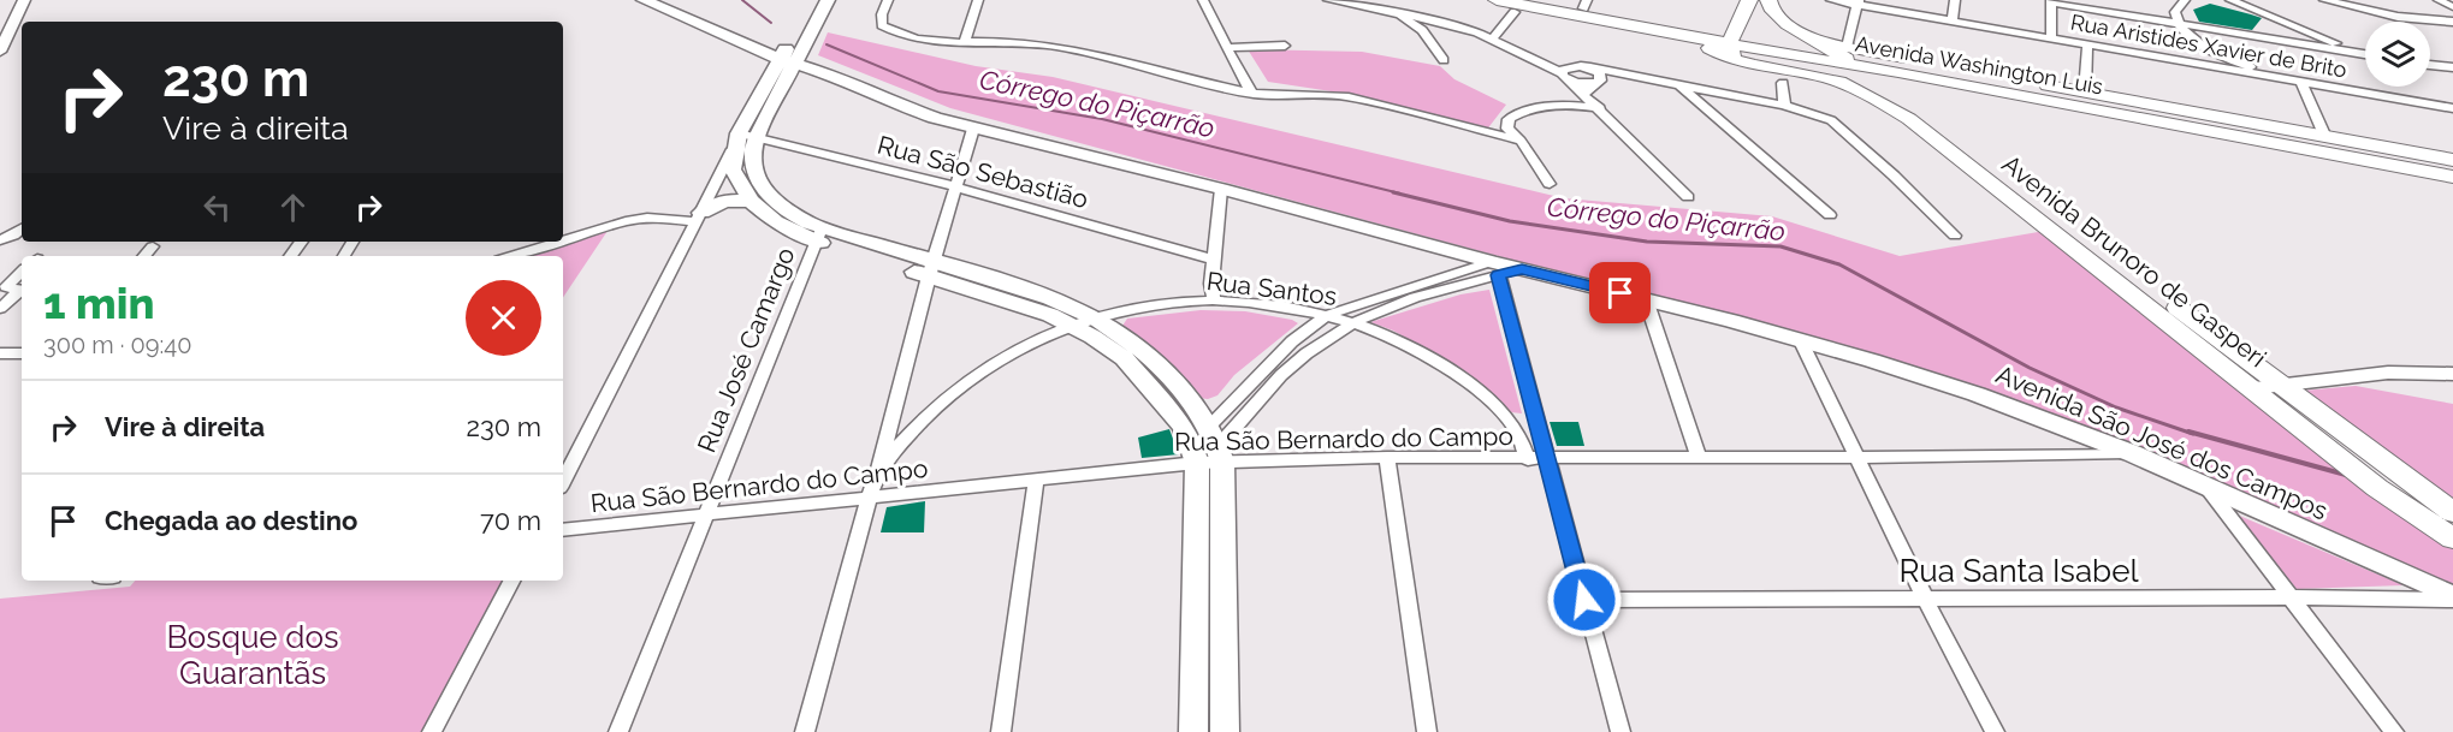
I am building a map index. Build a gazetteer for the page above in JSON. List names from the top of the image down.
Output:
{
  "streets": {
    "main road": ["Avenida Washington Luis", "Avenida Brunoro de Gasperi", "Avenida São José dos Campos"],
    "street": [
      "Rua Aristides Xavier de Brito",
      "Rua São Sebastião",
      "Rua Santos",
      "Rua José Camargo",
      "Rua São Bernardo do Campo",
      "Rua Santa Isabel"
    ]
  },
  "crossings": [
    ["Avenida Washington Luis", "Avenida Brunoro de Gasperi"],
    ["Rua Santos", "Rua São Bernardo do Campo"],
    ["Rua José Camargo", "Rua São Bernardo do Campo"],
    ["Rua São Bernardo do Campo", "Avenida São José dos Campos"],
    ["Avenida São José dos Campos", "Rua Santa Isabel"]
  ],
  "water": ["Córrego do Piçarrão"],
  "parks": ["Bosque dos Guarantãs"],
  "page": {
    "turn": ["230 m", "Vire à direita"],
    "heading": ["1 min", "300 m · 09:40"],
    "list": [
      {
        "name": "Vire à direita",
        "value": "230 m"
      },
      {
        "name": "Chegada ao destino",
        "value": "70 m"
      }
    ]
  }
}
